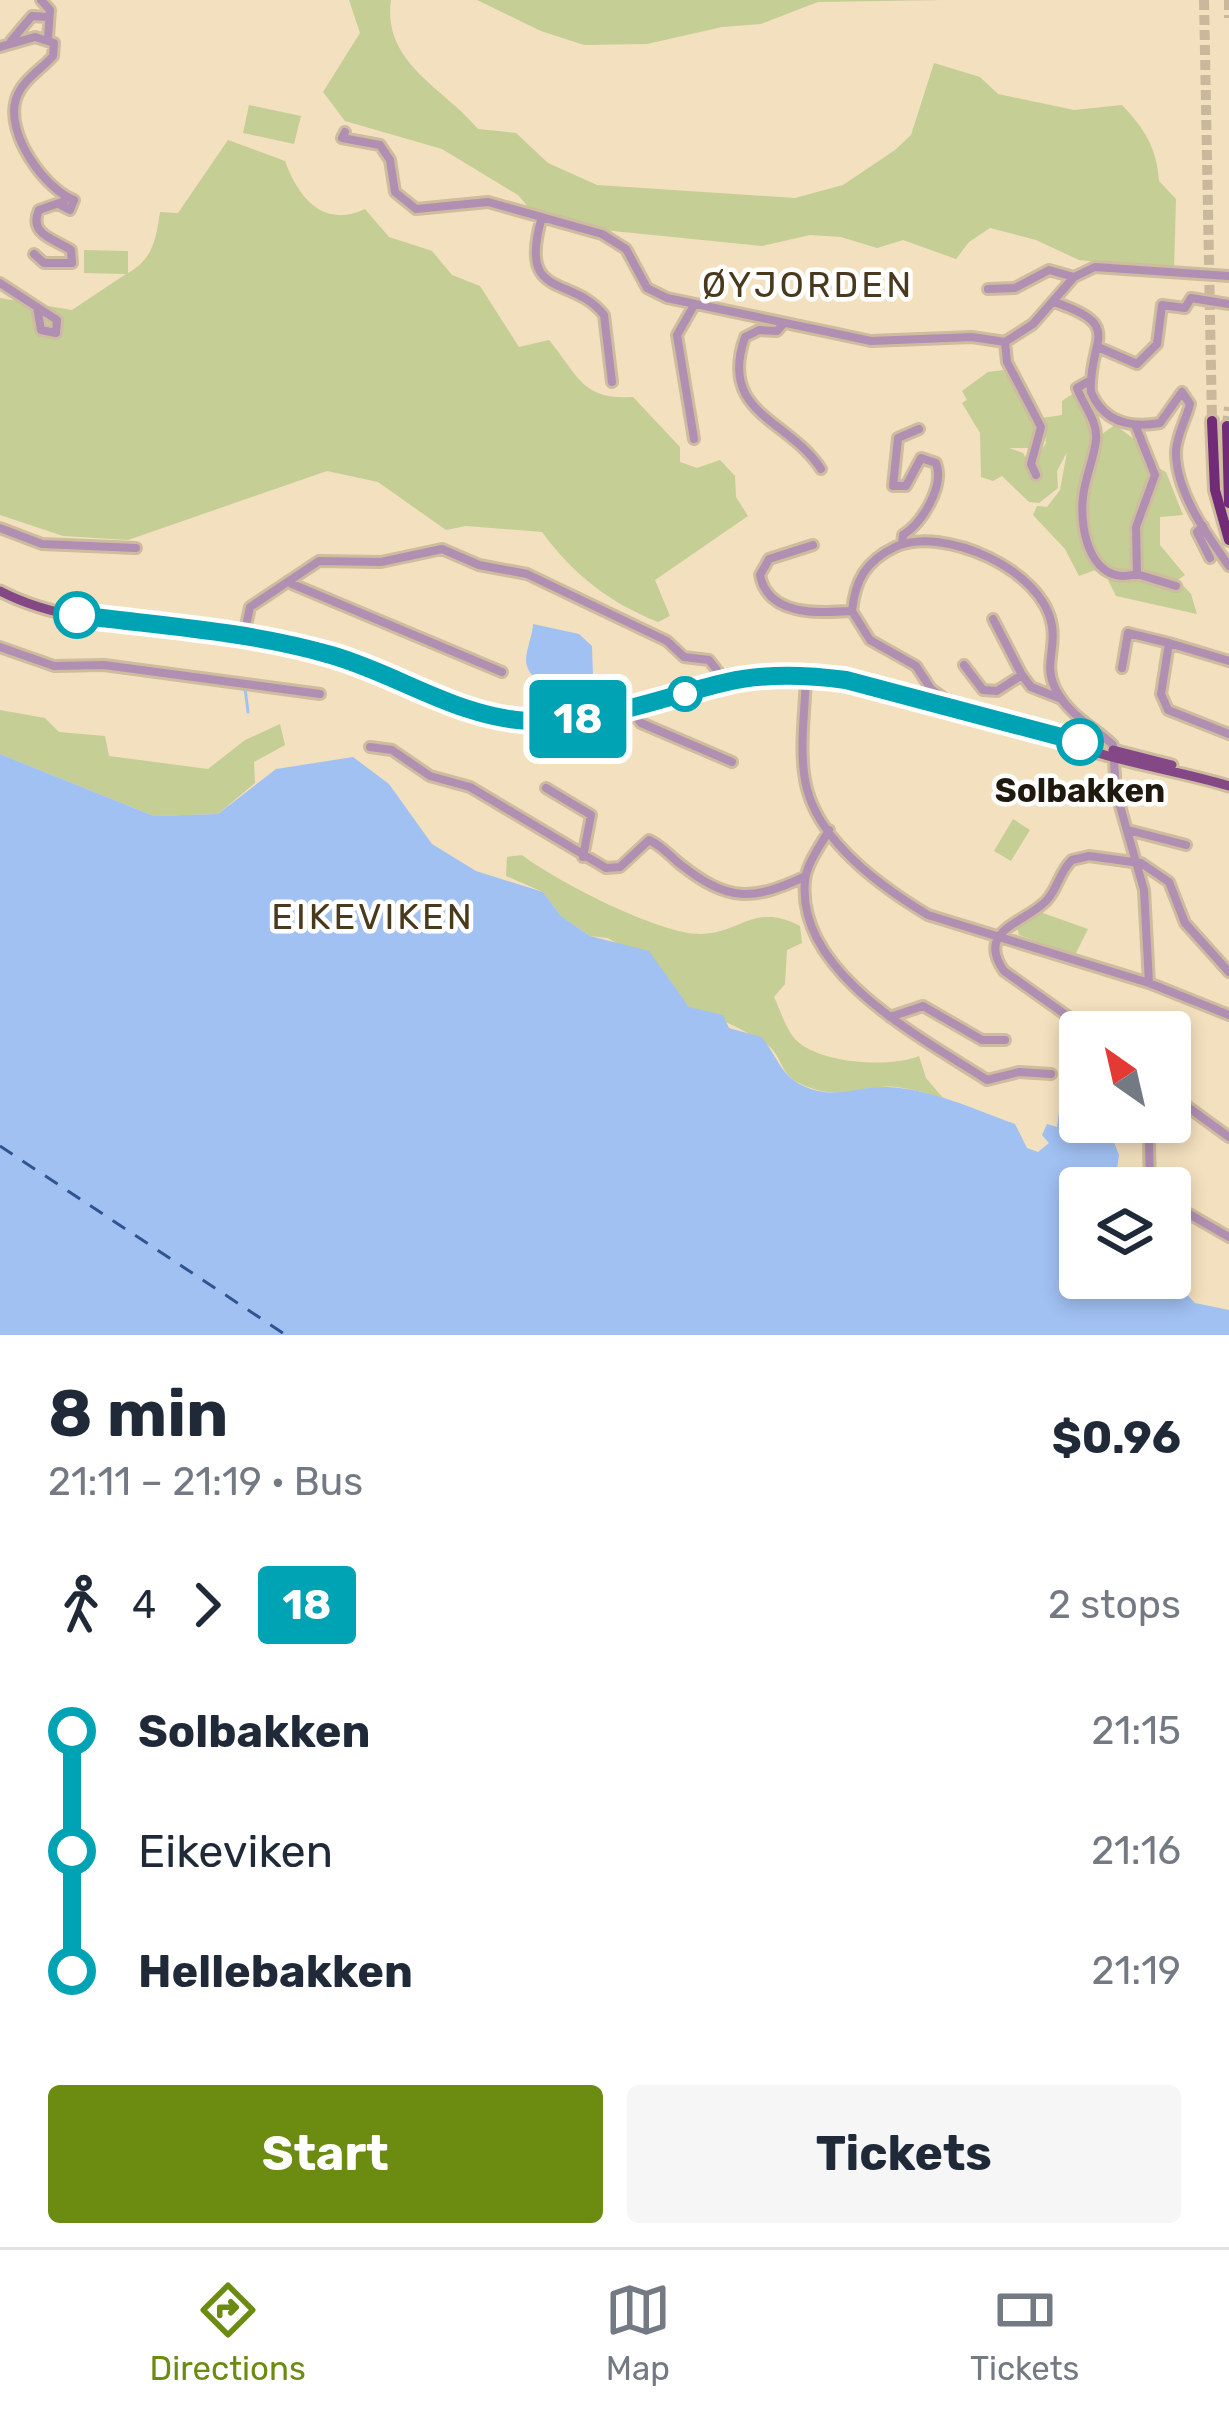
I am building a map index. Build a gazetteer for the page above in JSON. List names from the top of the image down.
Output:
{
  "districts": ["ØYJORDEN", "EIKEVIKEN"],
  "places": ["Solbakken"],
  "lines": ["bus line 18"],
  "north": "top left",
  "page": {
    "on_map": "18",
    "heading": ["8 min", "21:11 – 21:19 · Bus", "$0.96"],
    "legs": ["4", "18", "2 stops"],
    "list": [
      {
        "name": "Solbakken",
        "value": "21:15"
      },
      {
        "name": "Eikeviken",
        "value": "21:16"
      },
      {
        "name": "Hellebakken",
        "value": "21:19"
      }
    ],
    "buttons": ["Start", "Tickets"],
    "tabs": ["Directions", "Map", "Tickets"]
  }
}
